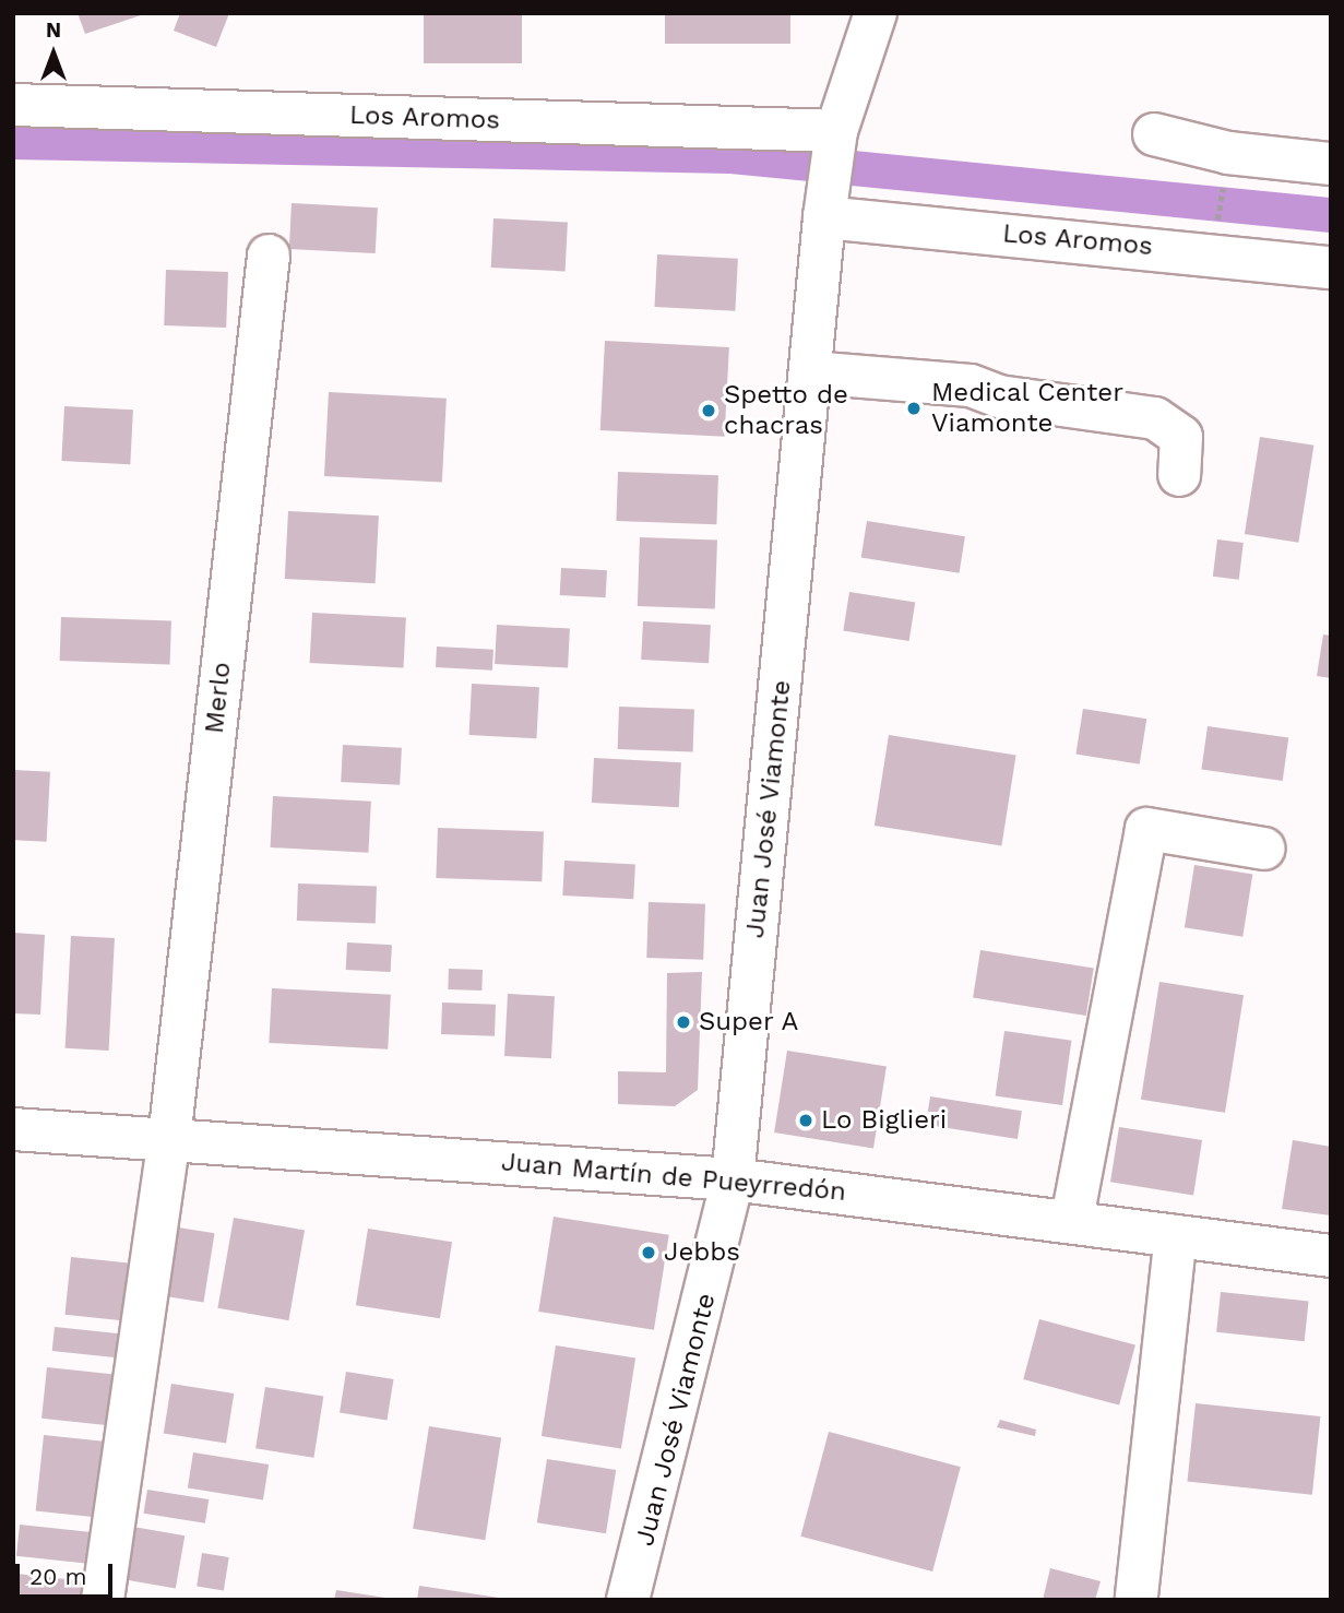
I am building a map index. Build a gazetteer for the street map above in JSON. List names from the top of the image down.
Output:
{
  "streets": {
    "main road": [
      "Los Aromos",
      "Merlo",
      "Juan José Viamonte",
      "Juan Martín de Pueyrredón"
    ]
  },
  "crossings": [
    ["Los Aromos", "Juan José Viamonte"],
    ["Merlo", "Juan Martín de Pueyrredón"],
    ["Juan José Viamonte", "Juan Martín de Pueyrredón"]
  ],
  "places": [
    "Medical Center Viamonte",
    "Spetto de chacras",
    "Super A",
    "Lo Biglieri",
    "Jebbs"
  ],
  "scale_bar": "20 m",
  "north": "top"
}
